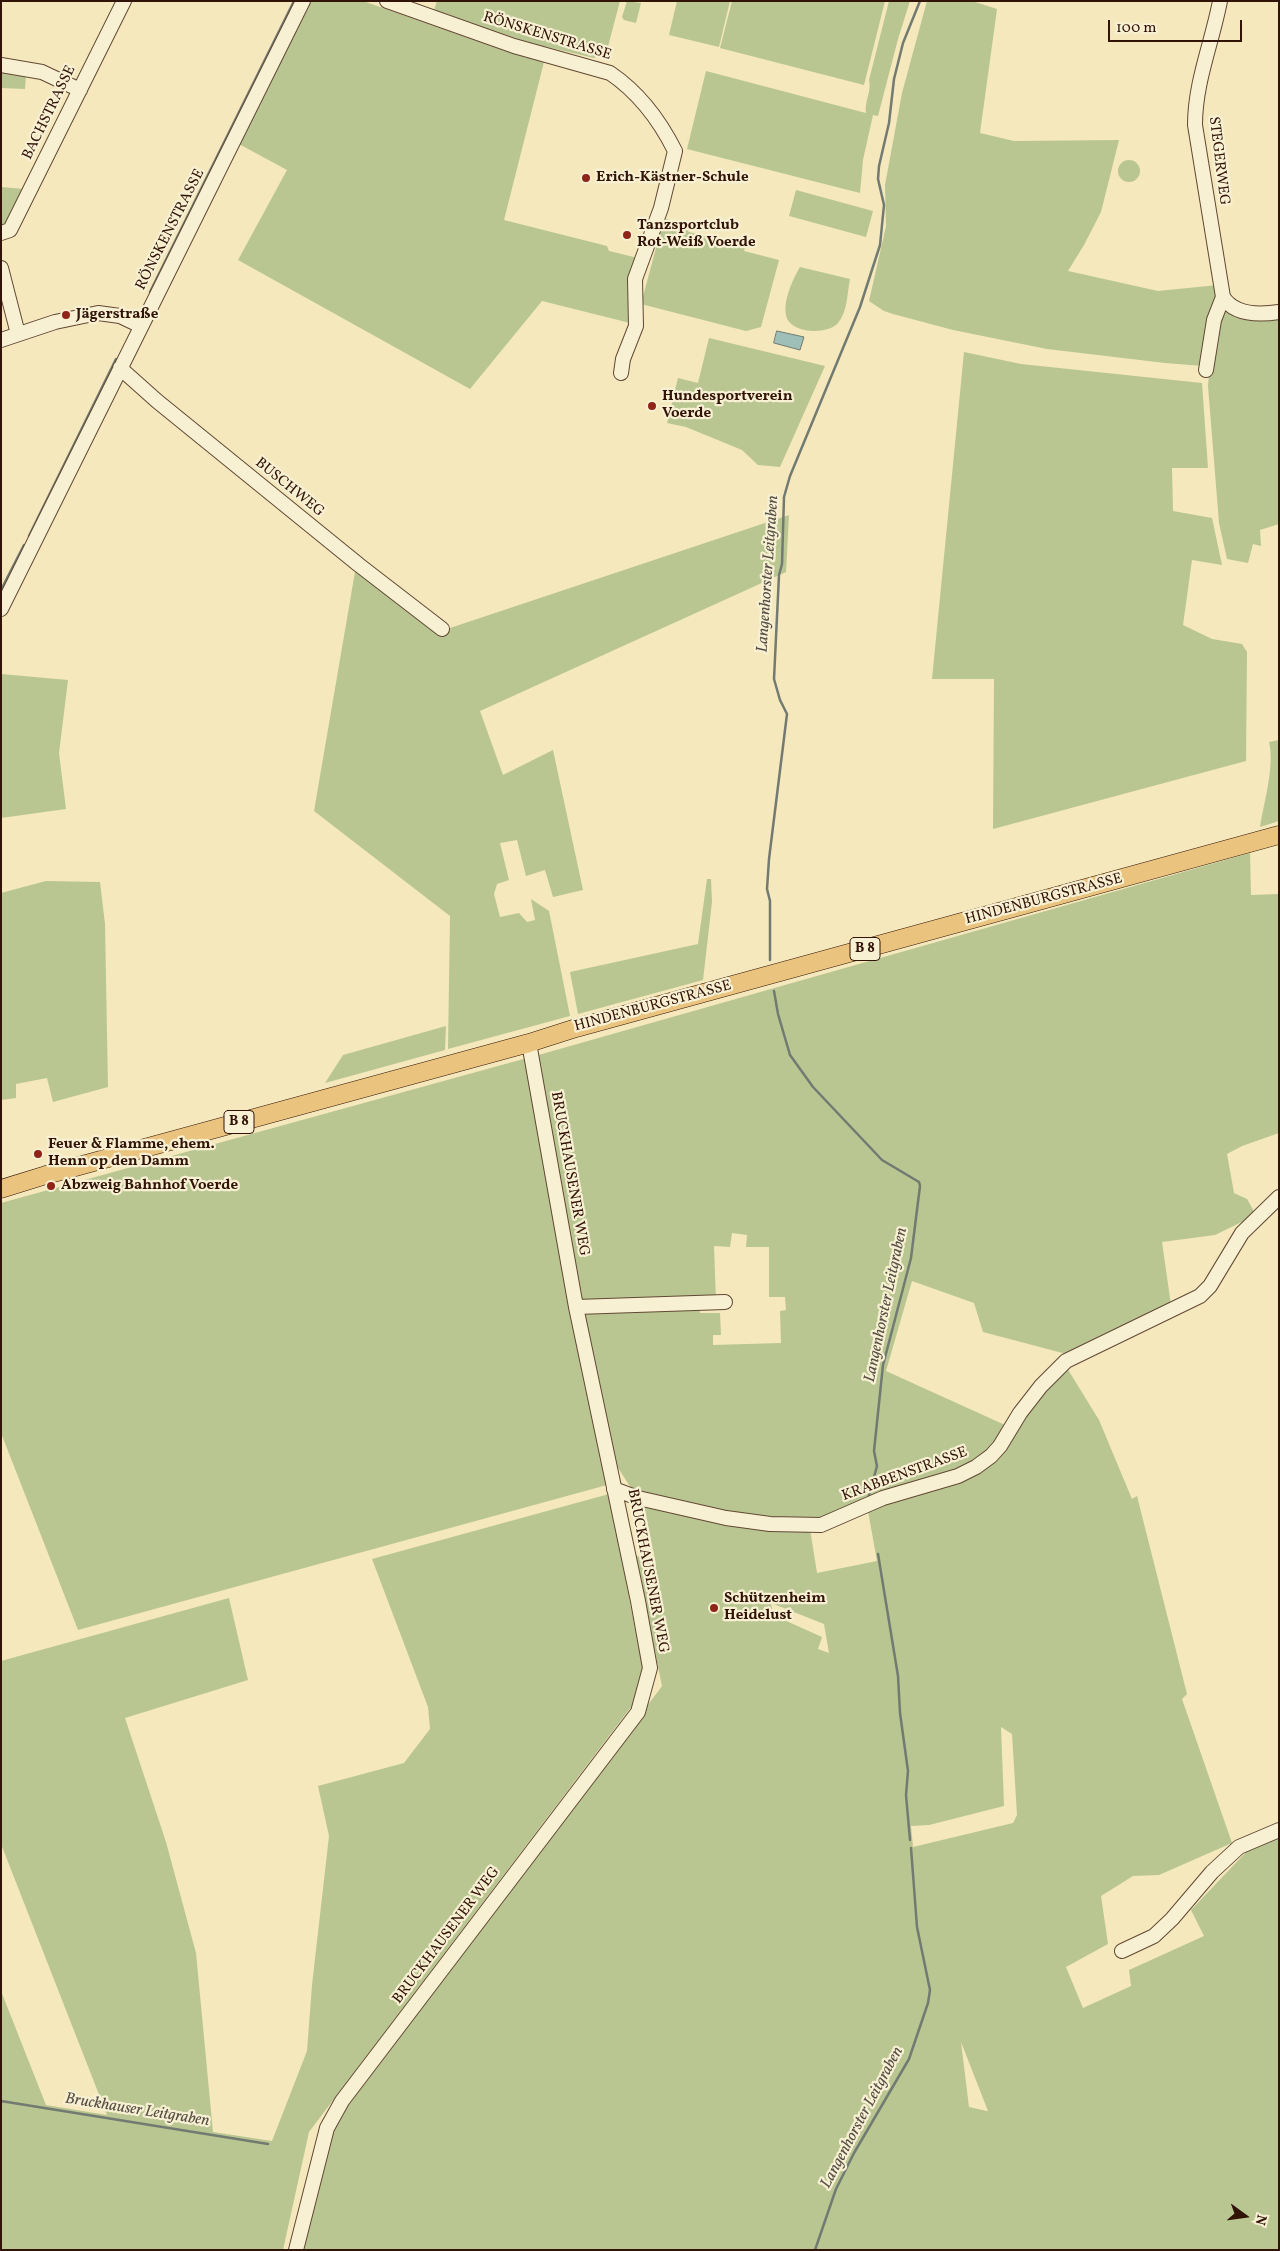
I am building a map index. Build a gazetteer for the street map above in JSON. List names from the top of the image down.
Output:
{
  "streets": {
    "main road": ["HINDENBURGSTRASSE", "B 8"],
    "street": [
      "RÖNSKENSTRASSE",
      "BACHSTRASSE",
      "STEGERWEG",
      "BUSCHWEG",
      "BRUCKHAUSENER WEG",
      "KRABBENSTRASSE"
    ]
  },
  "crossings": [
    ["RÖNSKENSTRASSE", "BUSCHWEG"],
    ["HINDENBURGSTRASSE", "BRUCKHAUSENER WEG"],
    ["BRUCKHAUSENER WEG", "KRABBENSTRASSE"]
  ],
  "water": ["Langenhorster Leitgraben", "Bruckhauser Leitgraben"],
  "places": [
    "Erich-Kästner-Schule",
    "Tanzsportclub Rot-Weiß Voerde",
    "Jägerstraße",
    "Hundesportverein Voerde",
    "Feuer & Flamme, ehem. Henn op den Damm",
    "Abzweig Bahnhof Voerde",
    "Schützenheim Heidelust"
  ],
  "scale_bar": "100 m",
  "north": "right"
}
